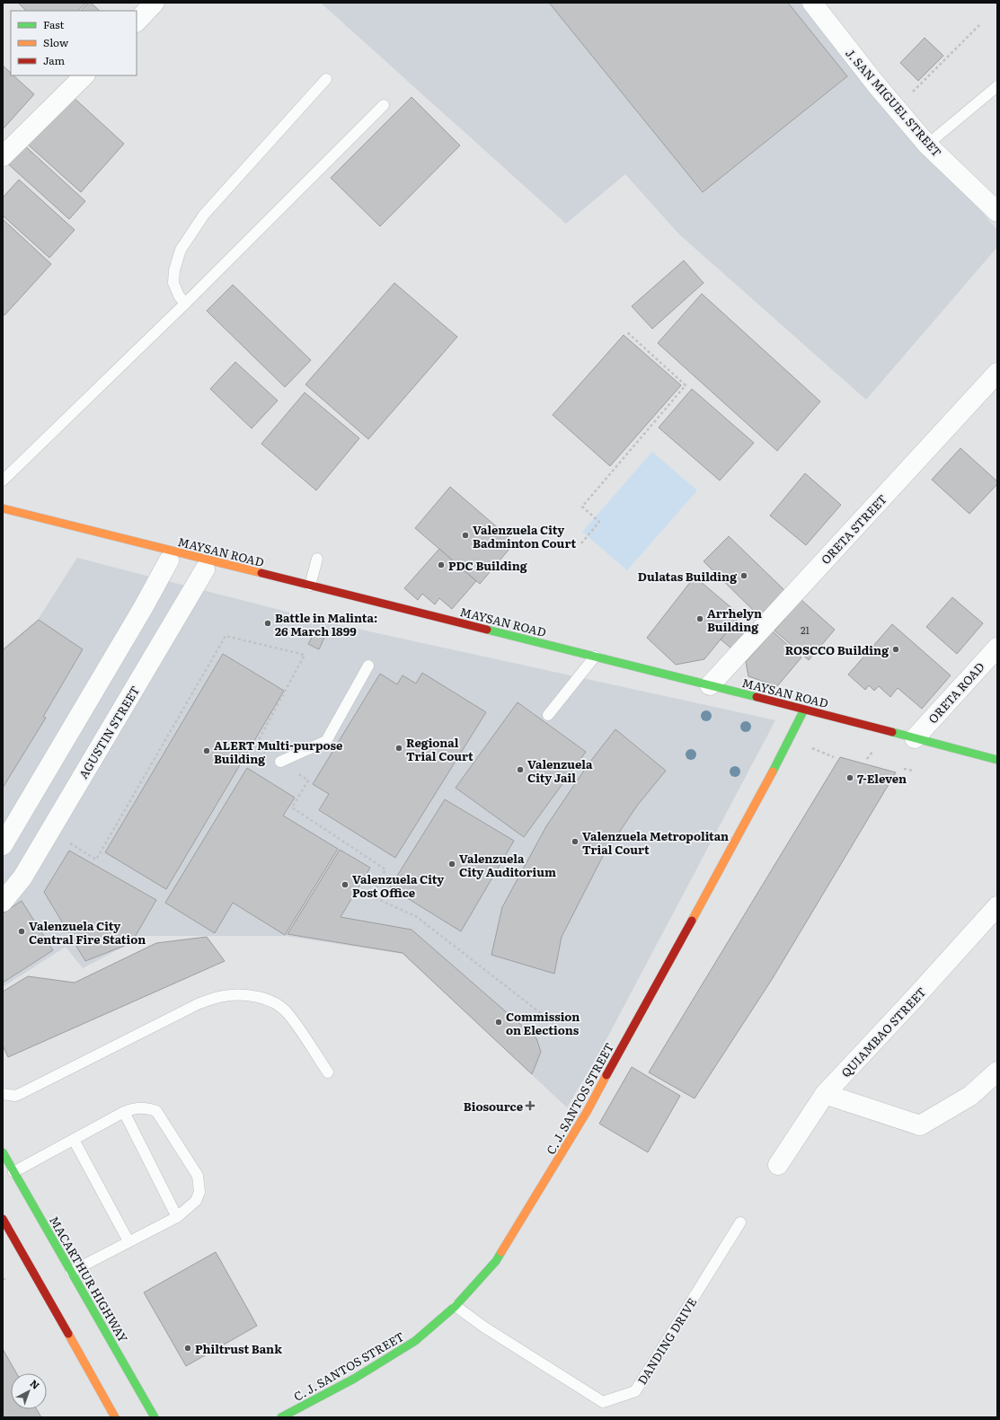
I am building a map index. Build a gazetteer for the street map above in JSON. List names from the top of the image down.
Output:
{
  "streets": {
    "main road": ["MAYSAN ROAD", "C. J. SANTOS STREET", "MACARTHUR HIGHWAY"],
    "street": [
      "J. SAN MIGUEL STREET",
      "ORETA STREET",
      "ORETA ROAD",
      "AGUSTIN STREET",
      "QUIAMBAO STREET"
    ],
    "lane": ["DANDING DRIVE"]
  },
  "crossings": [
    ["ORETA STREET", "MAYSAN ROAD"],
    ["MAYSAN ROAD", "ORETA ROAD"],
    ["MAYSAN ROAD", "AGUSTIN STREET"],
    ["MAYSAN ROAD", "C. J. SANTOS STREET"],
    ["C. J. SANTOS STREET", "DANDING DRIVE"]
  ],
  "places": {
    "other": [
      "Valenzuela City Badminton Court",
      "PDC Building",
      "Dulatas Building",
      "Arrhelyn Building",
      "Battle in Malinta: 26 March 1899",
      "ROSCCO Building",
      "Regional Trial Court",
      "ALERT Multi-purpose Building",
      "Valenzuela City Jail",
      "7-Eleven",
      "Valenzuela Metropolitan Trial Court",
      "Valenzuela City Auditorium",
      "Valenzuela City Post Office",
      "Valenzuela City Central Fire Station",
      "Commission on Elections",
      "Philtrust Bank"
    ],
    "health": ["Biosource"]
  },
  "house_numbers": ["21"],
  "legend": ["Fast", "Slow", "Jam"],
  "north": "top right"
}
